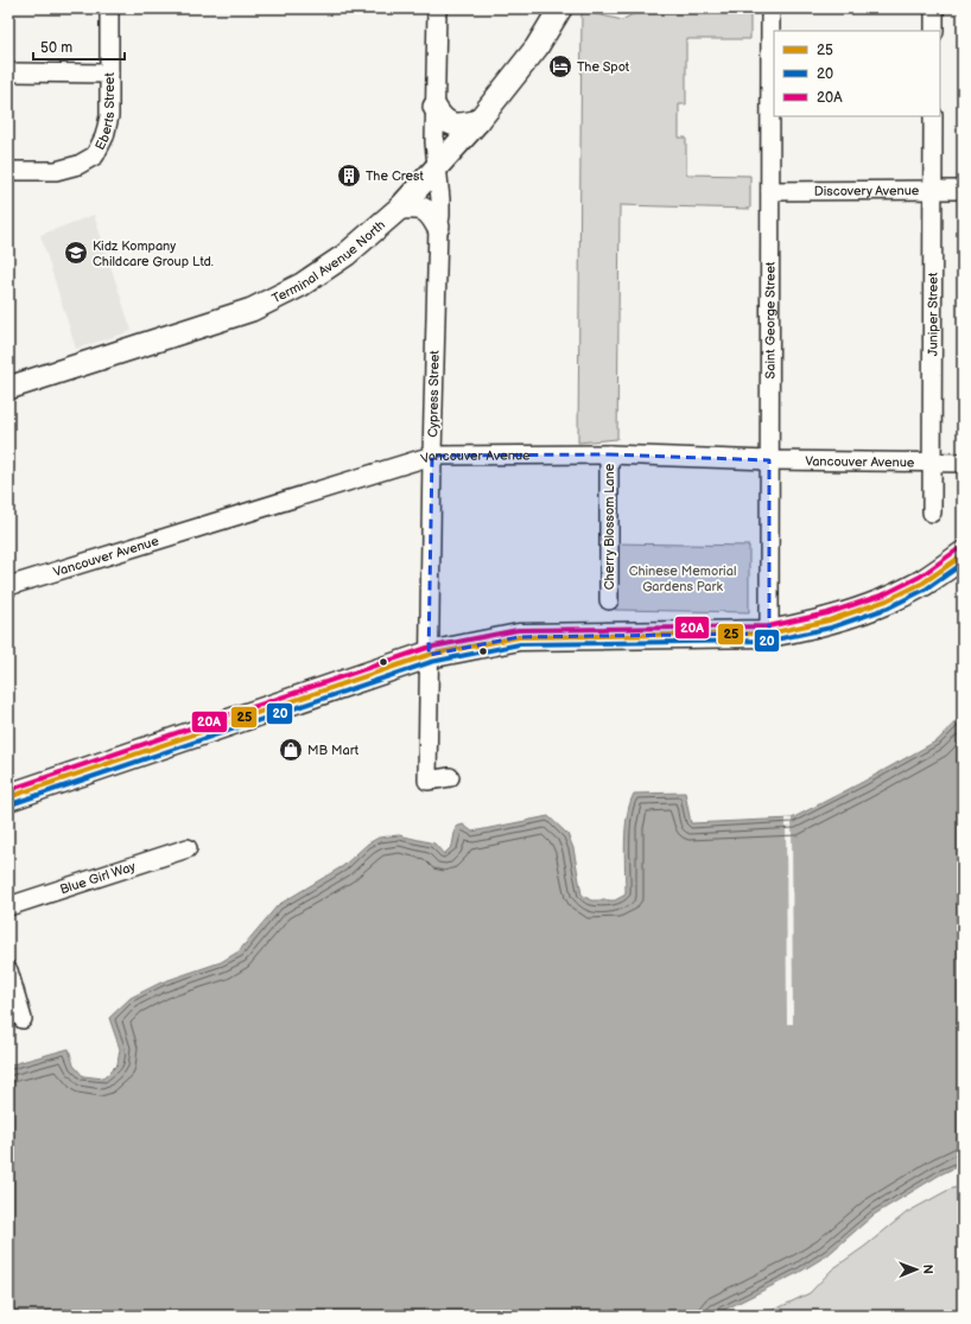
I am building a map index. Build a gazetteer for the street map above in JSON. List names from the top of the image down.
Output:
{
  "streets": {
    "main road": ["Terminal Avenue North"],
    "street": [
      "Eberts Street",
      "Discovery Avenue",
      "Juniper Street",
      "Saint George Street",
      "Cypress Street",
      "Vancouver Avenue",
      "Cherry Blossom Lane",
      "Blue Girl Way"
    ]
  },
  "crossings": [
    ["Discovery Avenue", "Juniper Street"],
    ["Discovery Avenue", "Saint George Street"],
    ["Terminal Avenue North", "Cypress Street"],
    ["Juniper Street", "Vancouver Avenue"],
    ["Saint George Street", "Vancouver Avenue"],
    ["Cypress Street", "Vancouver Avenue"],
    ["Vancouver Avenue", "Cherry Blossom Lane"]
  ],
  "parks": ["Chinese Memorial Gardens Park"],
  "places": {
    "hotel": ["The Spot"],
    "building": ["The Crest"],
    "school or university": ["Kidz Kompany Childcare Group Ltd."],
    "shop": ["MB Mart"]
  },
  "lines": ["transit line 20A", "transit line 25", "transit line 20"],
  "legend": ["25", "20", "20A"],
  "scale_bar": "50 m",
  "north": "right"
}
